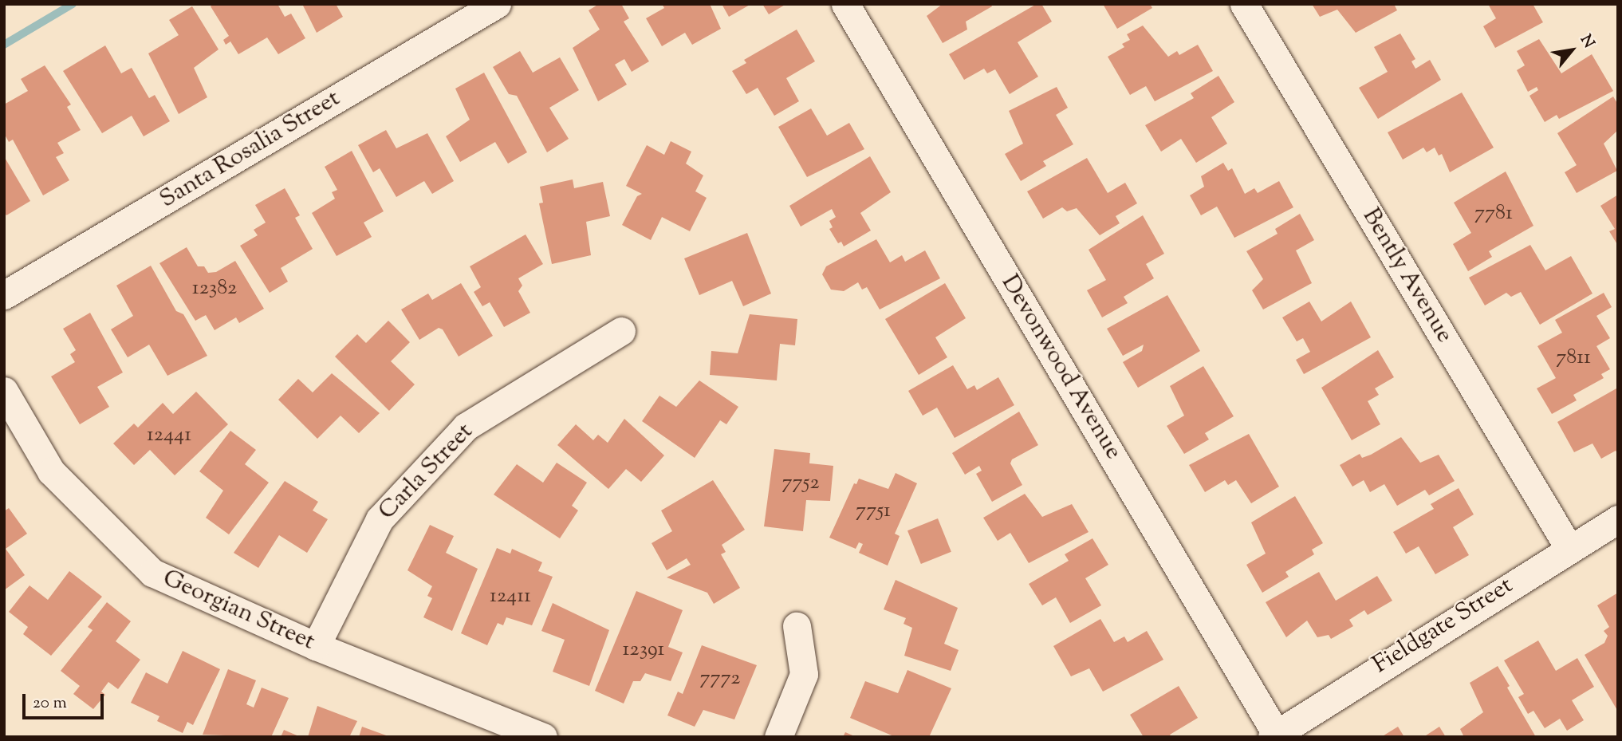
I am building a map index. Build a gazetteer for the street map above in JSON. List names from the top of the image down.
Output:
{
  "streets": {
    "street": [
      "Santa Rosalia Street",
      "Bently Avenue",
      "Devonwood Avenue",
      "Carla Street",
      "Georgian Street",
      "Fieldgate Street"
    ]
  },
  "crossings": [
    ["Bently Avenue", "Fieldgate Street"],
    ["Devonwood Avenue", "Fieldgate Street"],
    ["Carla Street", "Georgian Street"]
  ],
  "house_numbers": [
    "7781",
    "12382",
    "7811",
    "12441",
    "7752",
    "7751",
    "12411",
    "12391",
    "7772"
  ],
  "scale_bar": "20 m",
  "north": "top right"
}
